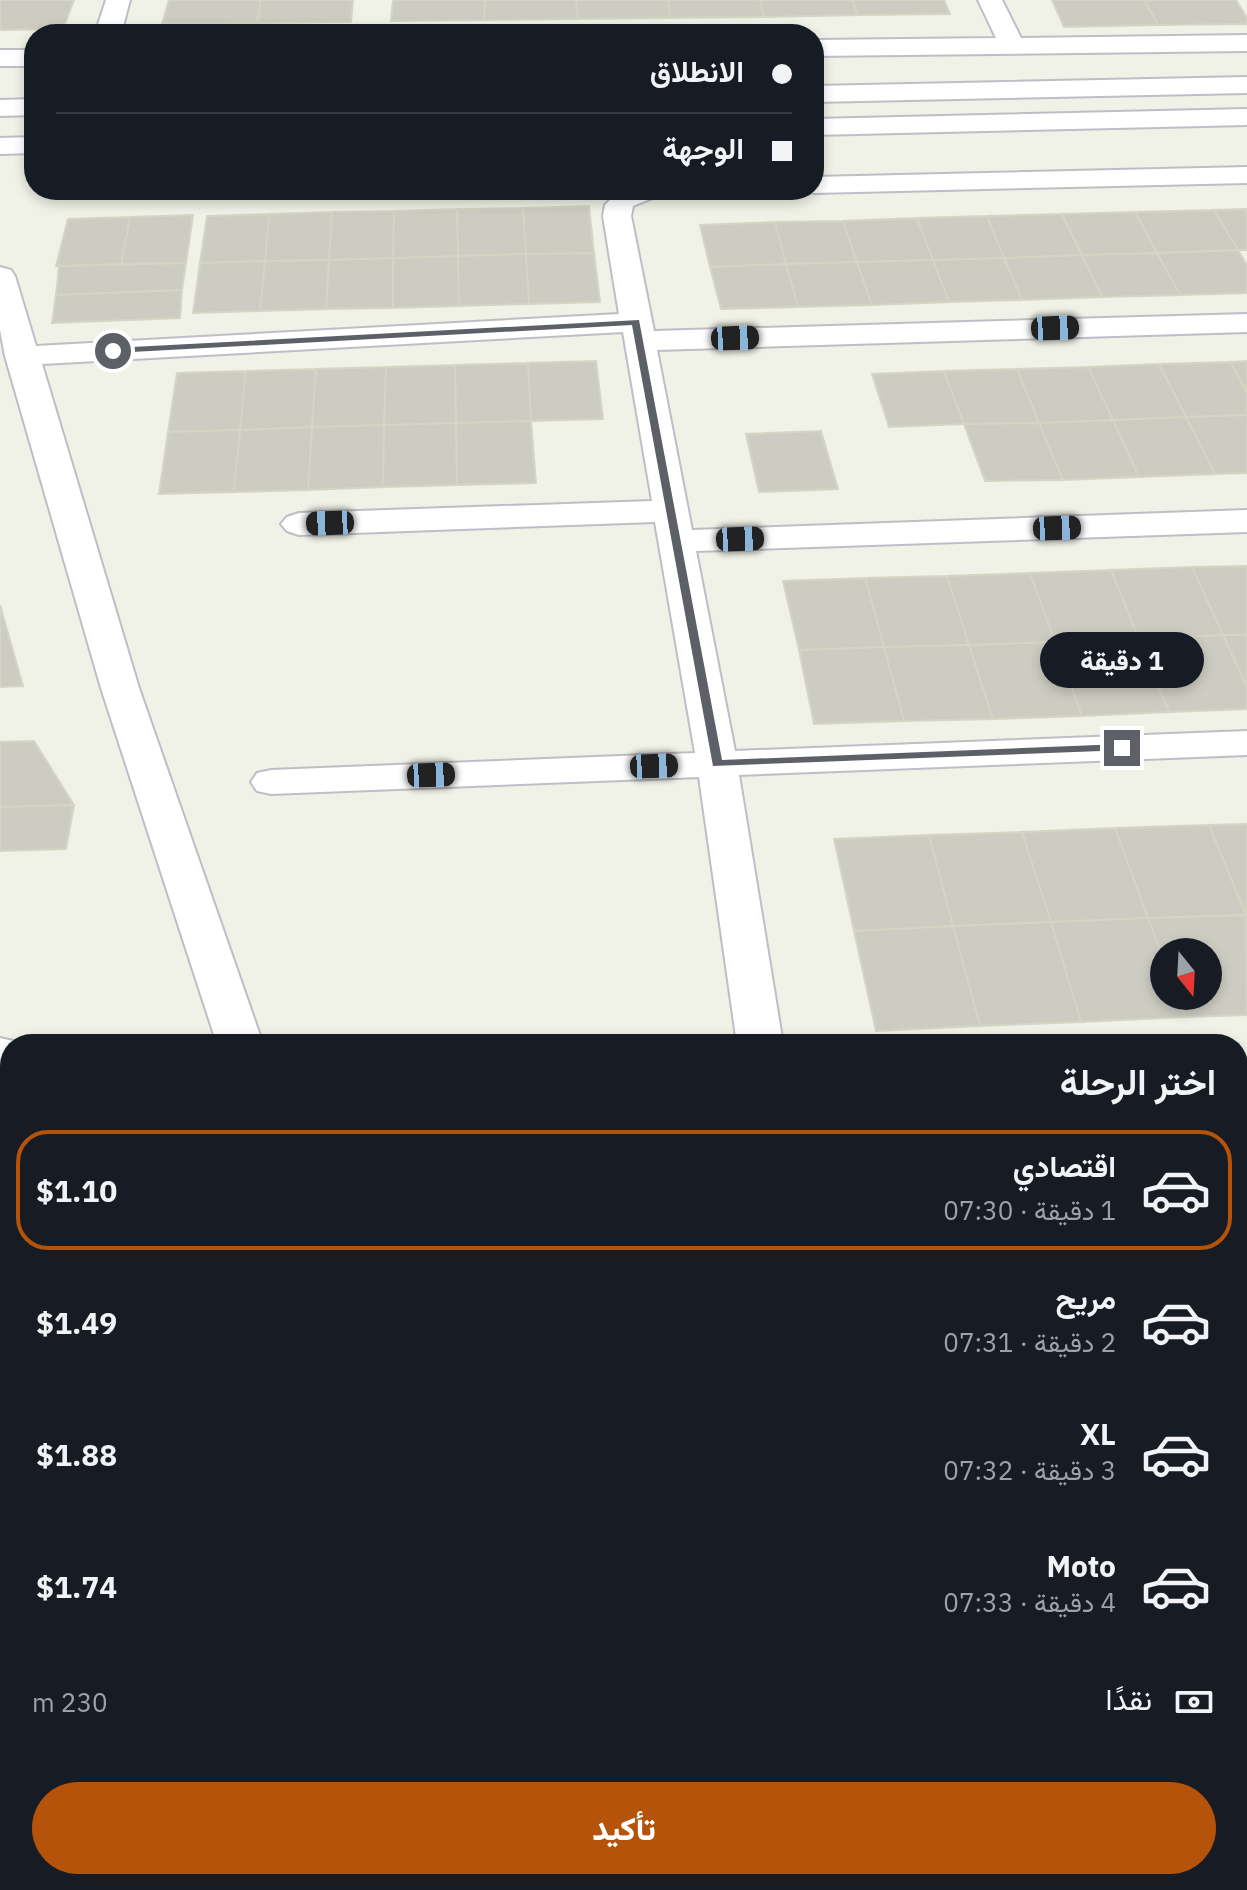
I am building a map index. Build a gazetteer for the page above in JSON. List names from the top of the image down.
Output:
{
  "north": "bottom",
  "page": {
    "banner": ["الانطلاق", "الوجهة"],
    "bubble": "1 دقيقة",
    "heading": "اختر الرحلة",
    "list": [
      {
        "name": "اقتصادي",
        "note": "1 دقيقة · 07:30",
        "value": "$1.10"
      },
      {
        "name": "مريح",
        "note": "2 دقيقة · 07:31",
        "value": "$1.49"
      },
      {
        "name": "XL",
        "note": "3 دقيقة · 07:32",
        "value": "$1.88"
      },
      {
        "name": "Moto",
        "note": "4 دقيقة · 07:33",
        "value": "$1.74"
      }
    ],
    "pay": ["نقدًا", "230 m"],
    "buttons": "تأكيد"
  }
}
